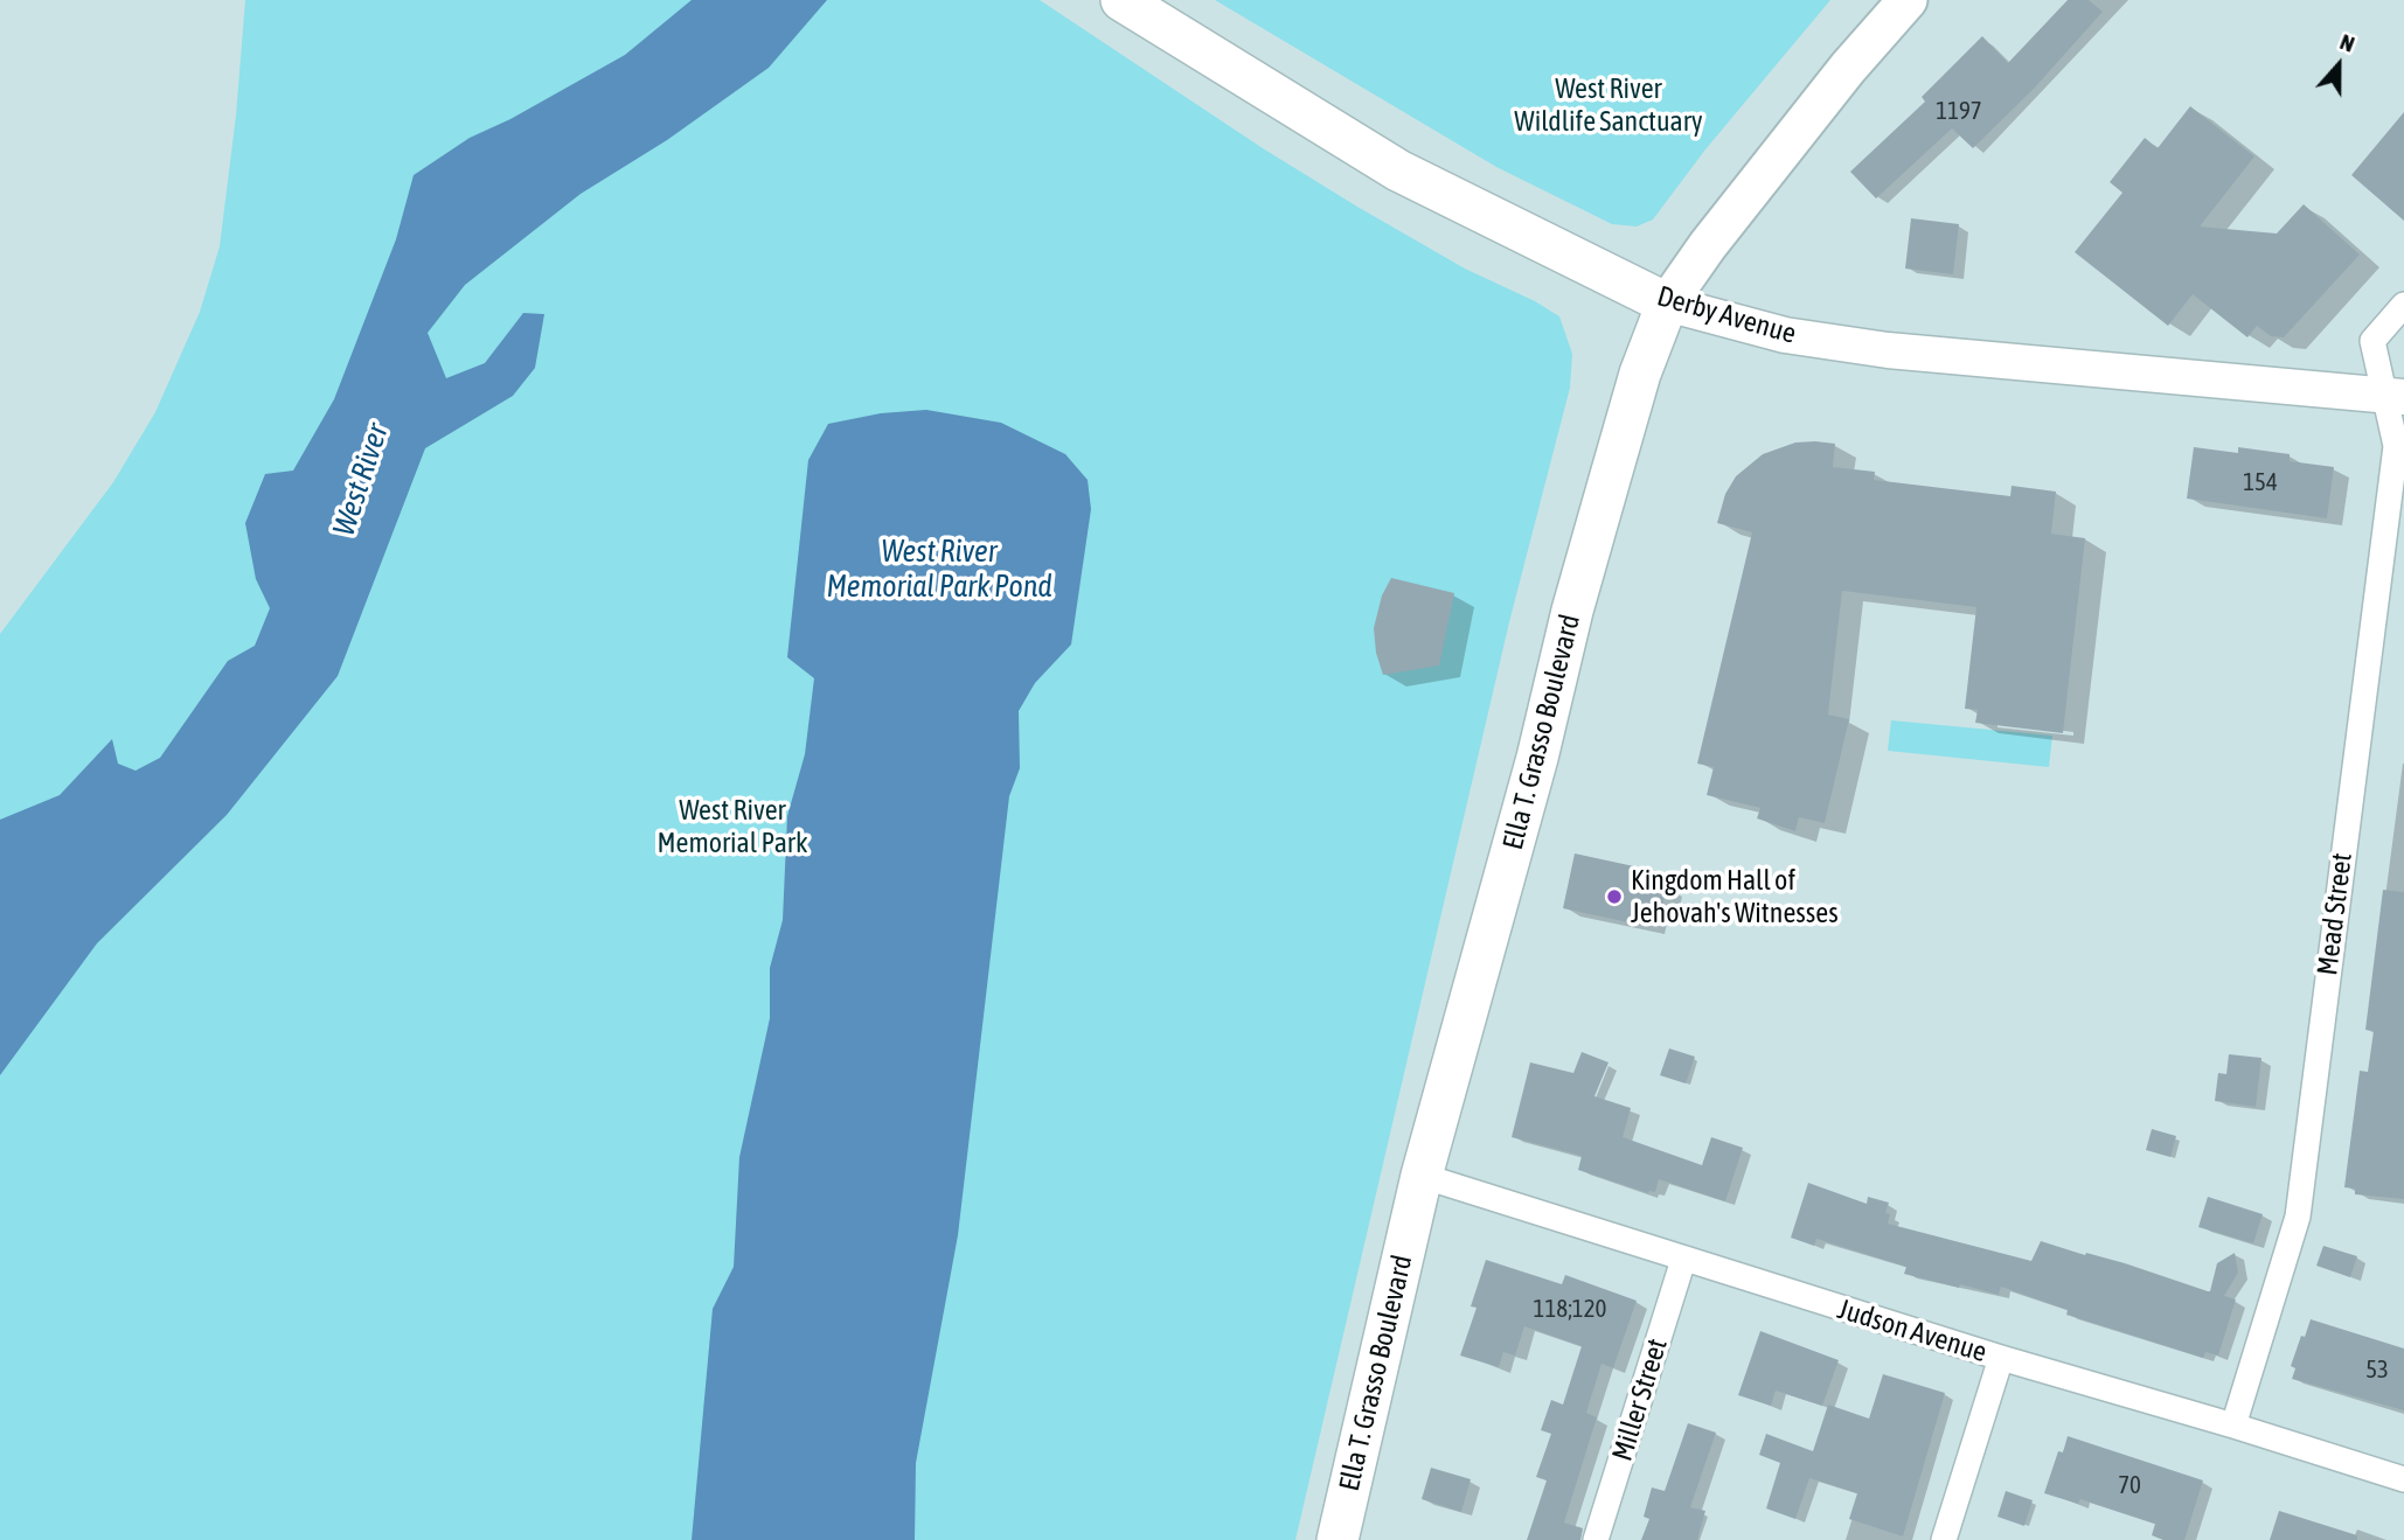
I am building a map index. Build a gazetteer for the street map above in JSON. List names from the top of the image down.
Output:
{
  "streets": {
    "highway": ["Derby Avenue", "Ella T. Grasso Boulevard"],
    "street": ["Mead Street", "Judson Avenue", "Miller Street"]
  },
  "crossings": [
    ["Derby Avenue", "Ella T. Grasso Boulevard"],
    ["Derby Avenue", "Mead Street"],
    ["Ella T. Grasso Boulevard", "Judson Avenue"],
    ["Mead Street", "Judson Avenue"],
    ["Judson Avenue", "Miller Street"]
  ],
  "water": ["West River", "West River Memorial Park Pond"],
  "parks": ["West River Wildlife Sanctuary", "West River Memorial Park"],
  "places": ["Kingdom Hall of Jehovah's Witnesses"],
  "house_numbers": [
    "1197",
    "154",
    "118;120",
    "53",
    "70"
  ],
  "north": "top"
}
